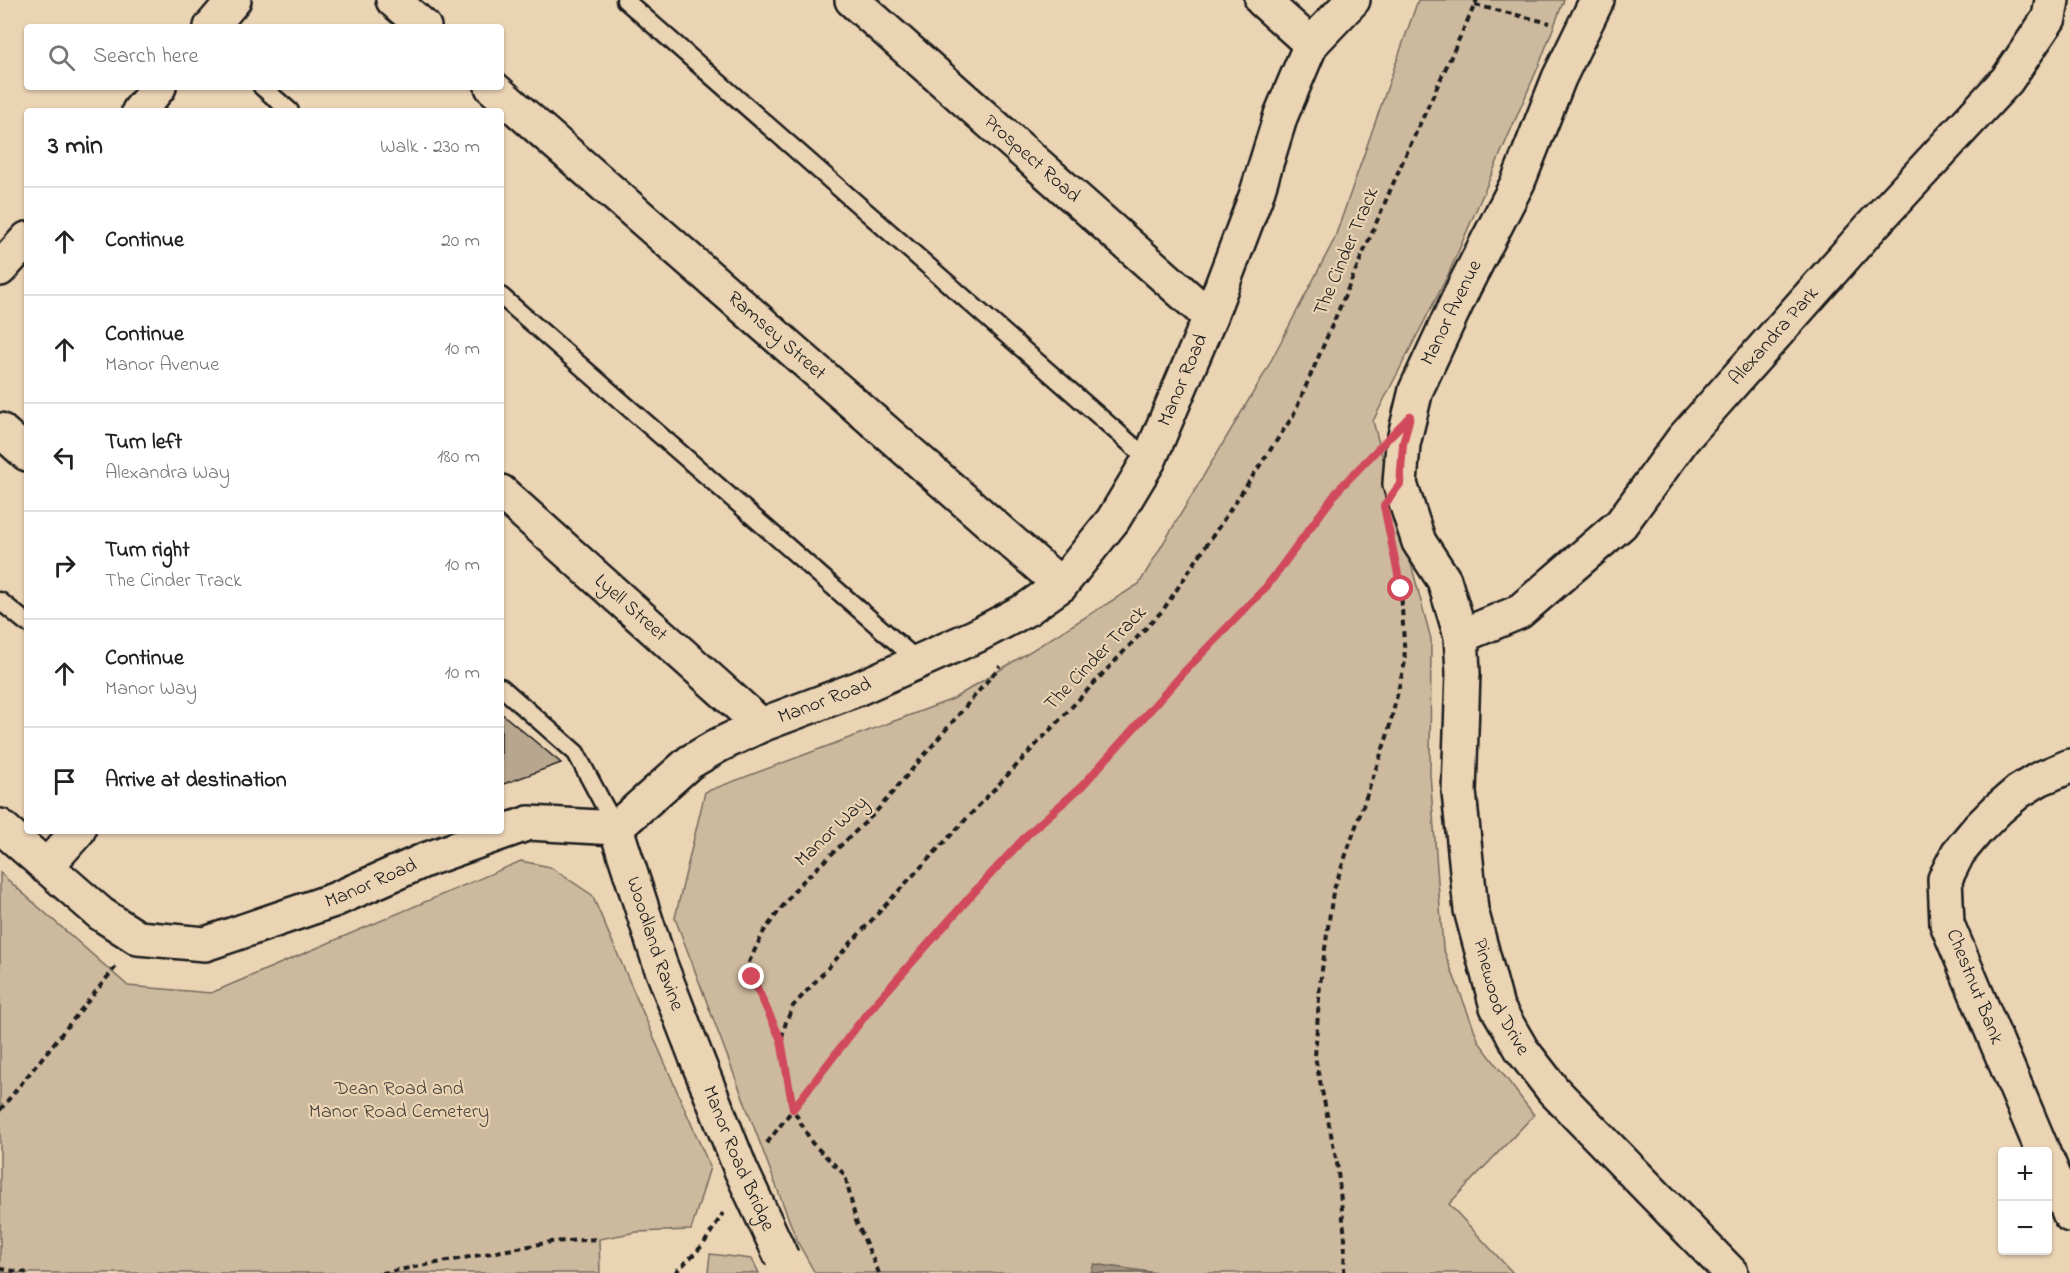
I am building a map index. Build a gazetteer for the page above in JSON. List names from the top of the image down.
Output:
{
  "streets": {
    "street": [
      "Prospect Road",
      "Manor Avenue",
      "Ramsey Street",
      "Alexandra Park",
      "Manor Road",
      "Lyell Street",
      "Woodland Ravine",
      "Chestnut Bank",
      "Pinewood Drive",
      "Manor Road Bridge"
    ],
    "path": ["The Cinder Track", "Manor Way"]
  },
  "crossings": [
    ["Prospect Road", "Manor Road"],
    ["The Cinder Track", "Manor Way"],
    ["Manor Avenue", "Alexandra Park"],
    ["Manor Avenue", "Pinewood Drive"],
    ["Ramsey Street", "Manor Road"],
    ["Alexandra Park", "Pinewood Drive"],
    ["Manor Road", "Lyell Street"],
    ["Manor Road", "Woodland Ravine"],
    ["Woodland Ravine", "Manor Road Bridge"]
  ],
  "parks": ["Dean Road and Manor Road Cemetery"],
  "page": {
    "search": "Search here",
    "heading": ["3 min", "Walk · 230 m"],
    "list": [
      ["Continue", "20 m"],
      ["Continue", "Manor Avenue", "10 m"],
      ["Turn left", "Alexandra Way", "180 m"],
      ["Turn right", "The Cinder Track", "10 m"],
      ["Continue", "Manor Way", "10 m"],
      "Arrive at destination"
    ],
    "map_buttons": ["+", "−"]
  }
}
